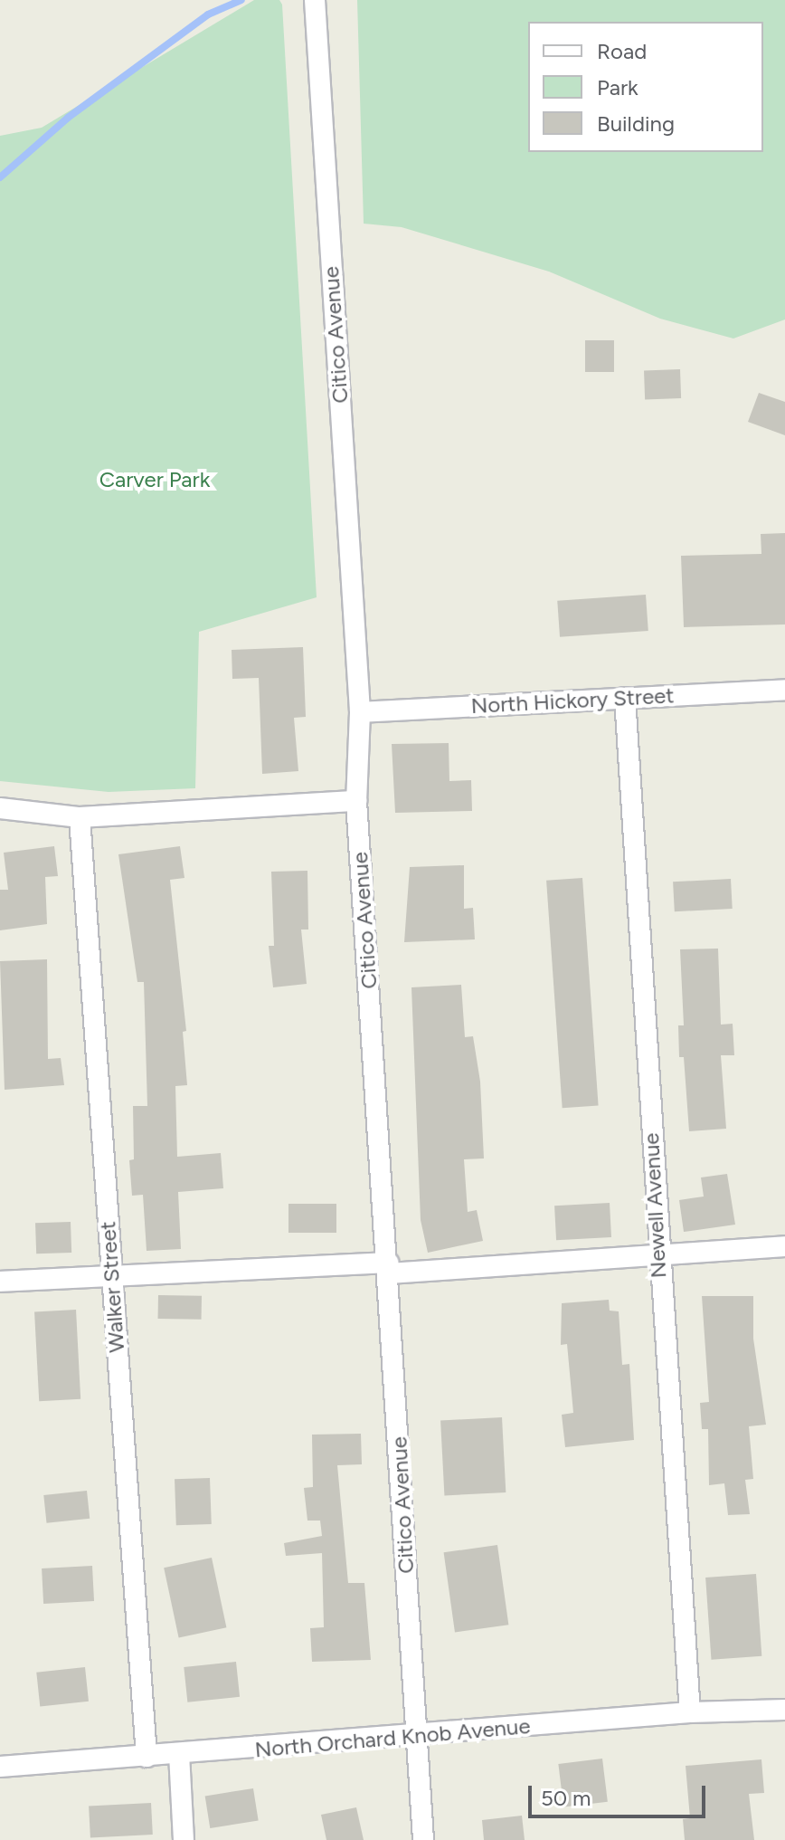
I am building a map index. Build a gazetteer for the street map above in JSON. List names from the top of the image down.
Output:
{
  "streets": {
    "street": [
      "Citico Avenue",
      "North Hickory Street",
      "Newell Avenue",
      "Walker Street",
      "North Orchard Knob Avenue"
    ]
  },
  "crossings": [
    ["Citico Avenue", "North Hickory Street"],
    ["Citico Avenue", "North Orchard Knob Avenue"],
    ["North Hickory Street", "Newell Avenue"],
    ["Newell Avenue", "North Orchard Knob Avenue"],
    ["Walker Street", "North Orchard Knob Avenue"]
  ],
  "parks": ["Carver Park"],
  "legend": ["Road", "Park", "Building"],
  "scale_bar": "50 m"
}
